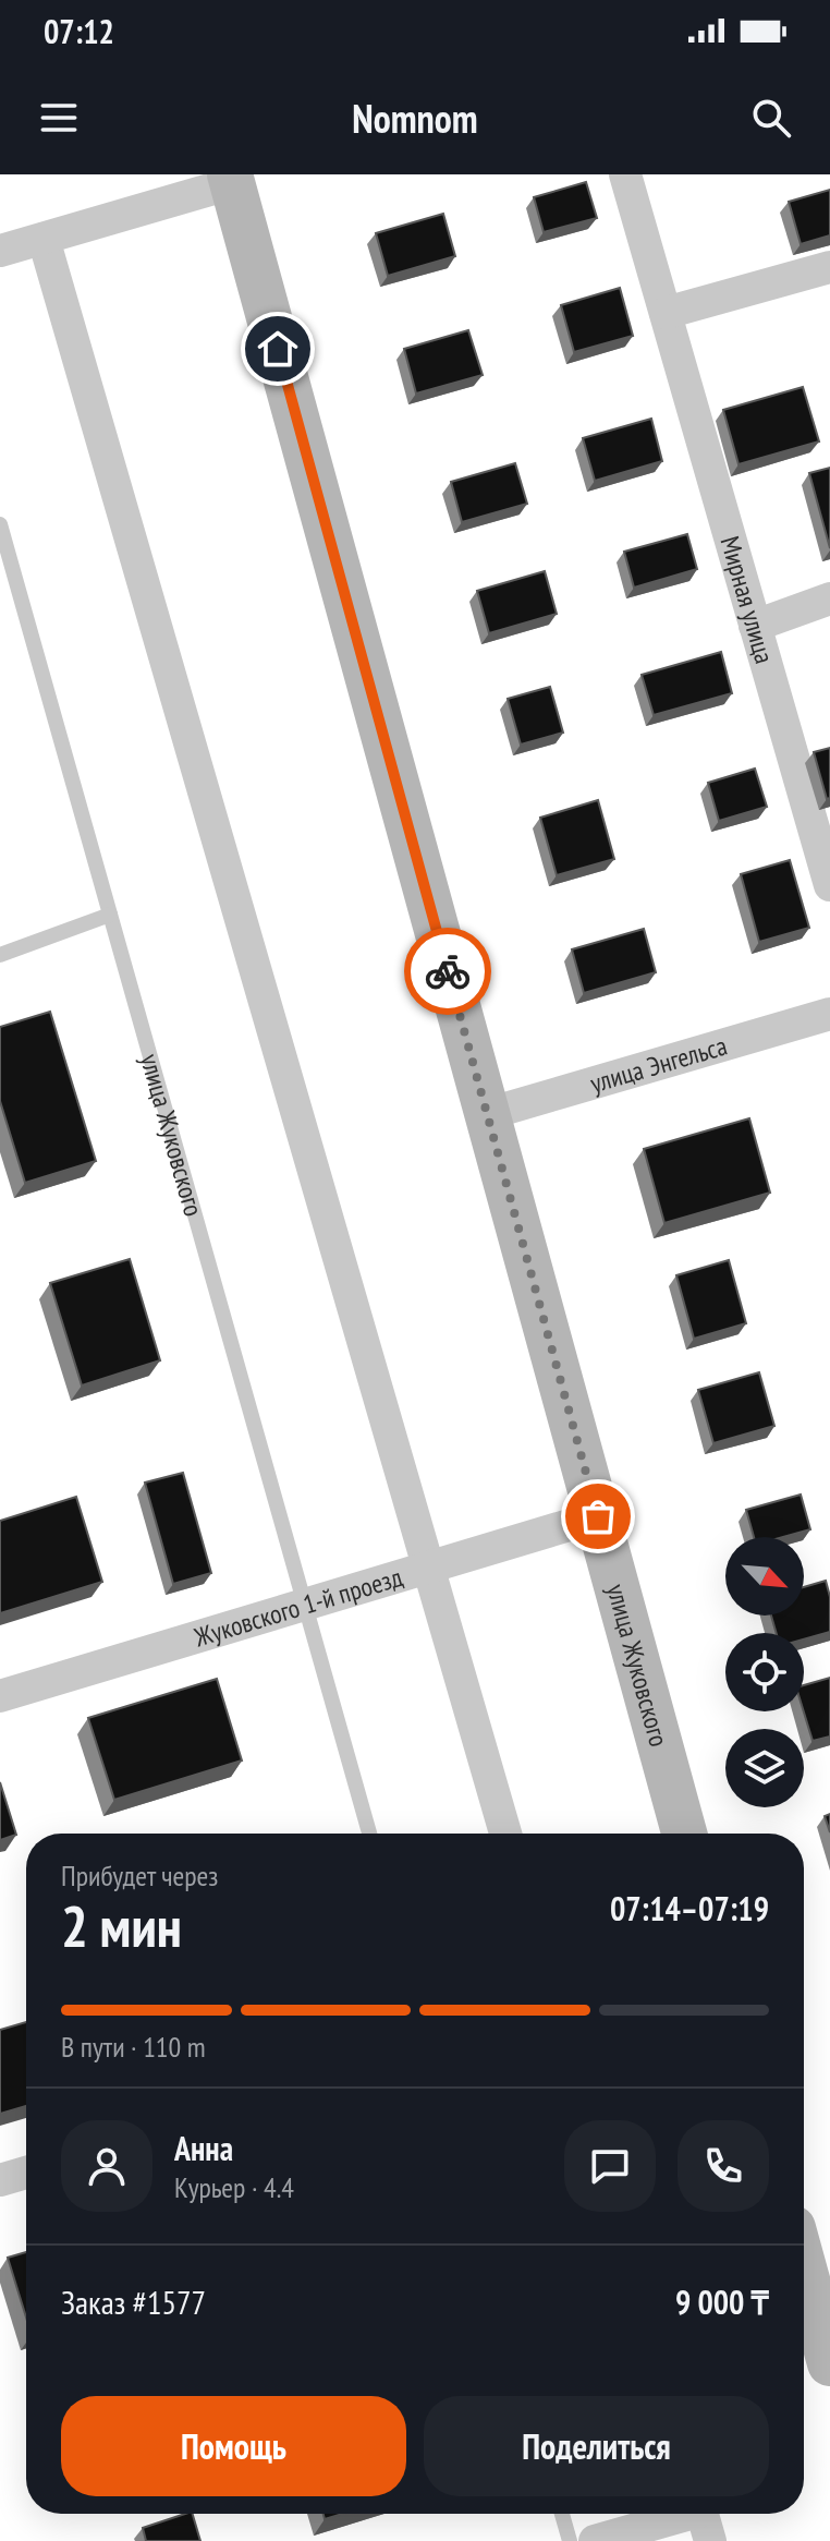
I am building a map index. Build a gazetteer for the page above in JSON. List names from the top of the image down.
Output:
{
  "streets": {
    "street": [
      "Мирная улица",
      "улица Энгельса",
      "улица Жуковского",
      "Жуковского 1-й проезд"
    ]
  },
  "crossings": [
    ["улица Энгельса", "улица Жуковского"],
    ["улица Жуковского", "Жуковского 1-й проезд"]
  ],
  "north": "bottom right",
  "page": {
    "status": "07:12",
    "header": "Nomnom",
    "heading": ["2 мин", "Прибудет через", "07:14–07:19"],
    "panel": [
      "Анна",
      "Курьер · 4.4",
      "Заказ #1577",
      "9 000 ₸"
    ],
    "bar": "В пути · 110 m",
    "buttons": ["Помощь", "Поделиться"]
  }
}
